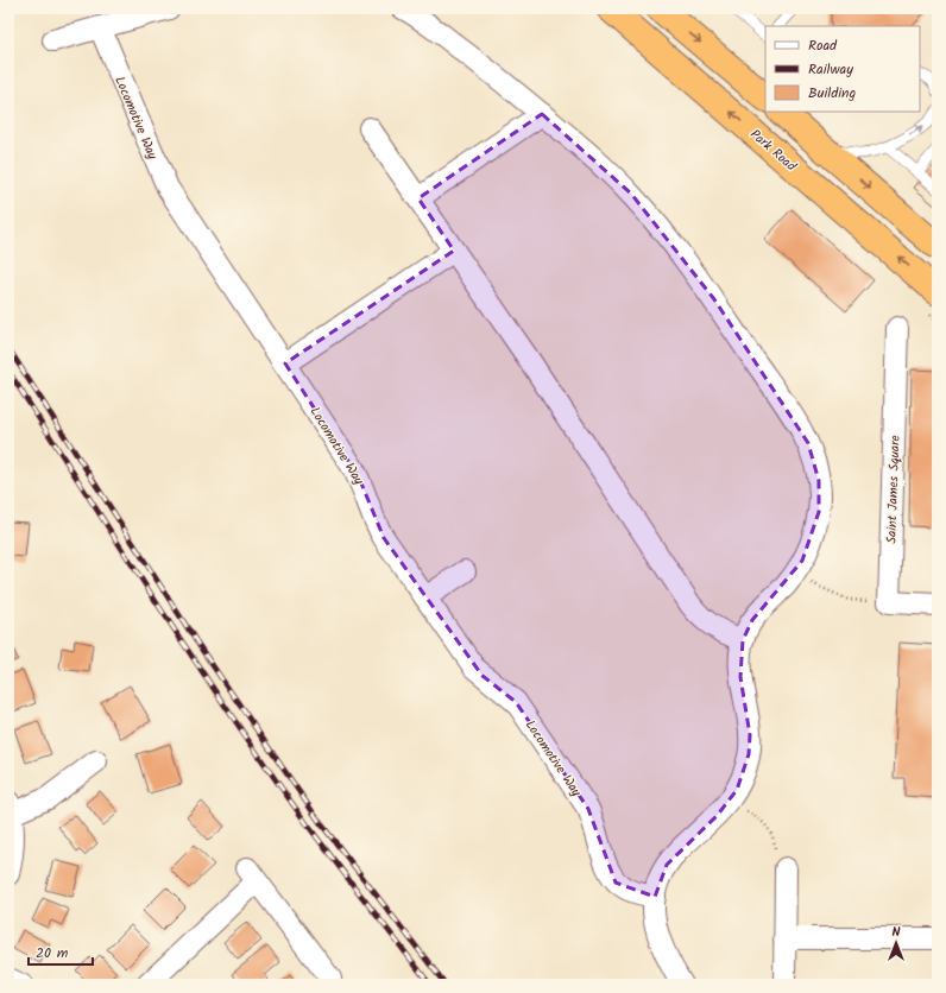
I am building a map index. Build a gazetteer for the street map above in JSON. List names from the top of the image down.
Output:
{
  "streets": {
    "highway": ["Park Road"],
    "street": ["Locomotive Way", "Saint James Square"]
  },
  "legend": ["Road", "Railway", "Building"],
  "scale_bar": "20 m",
  "north": "top"
}
